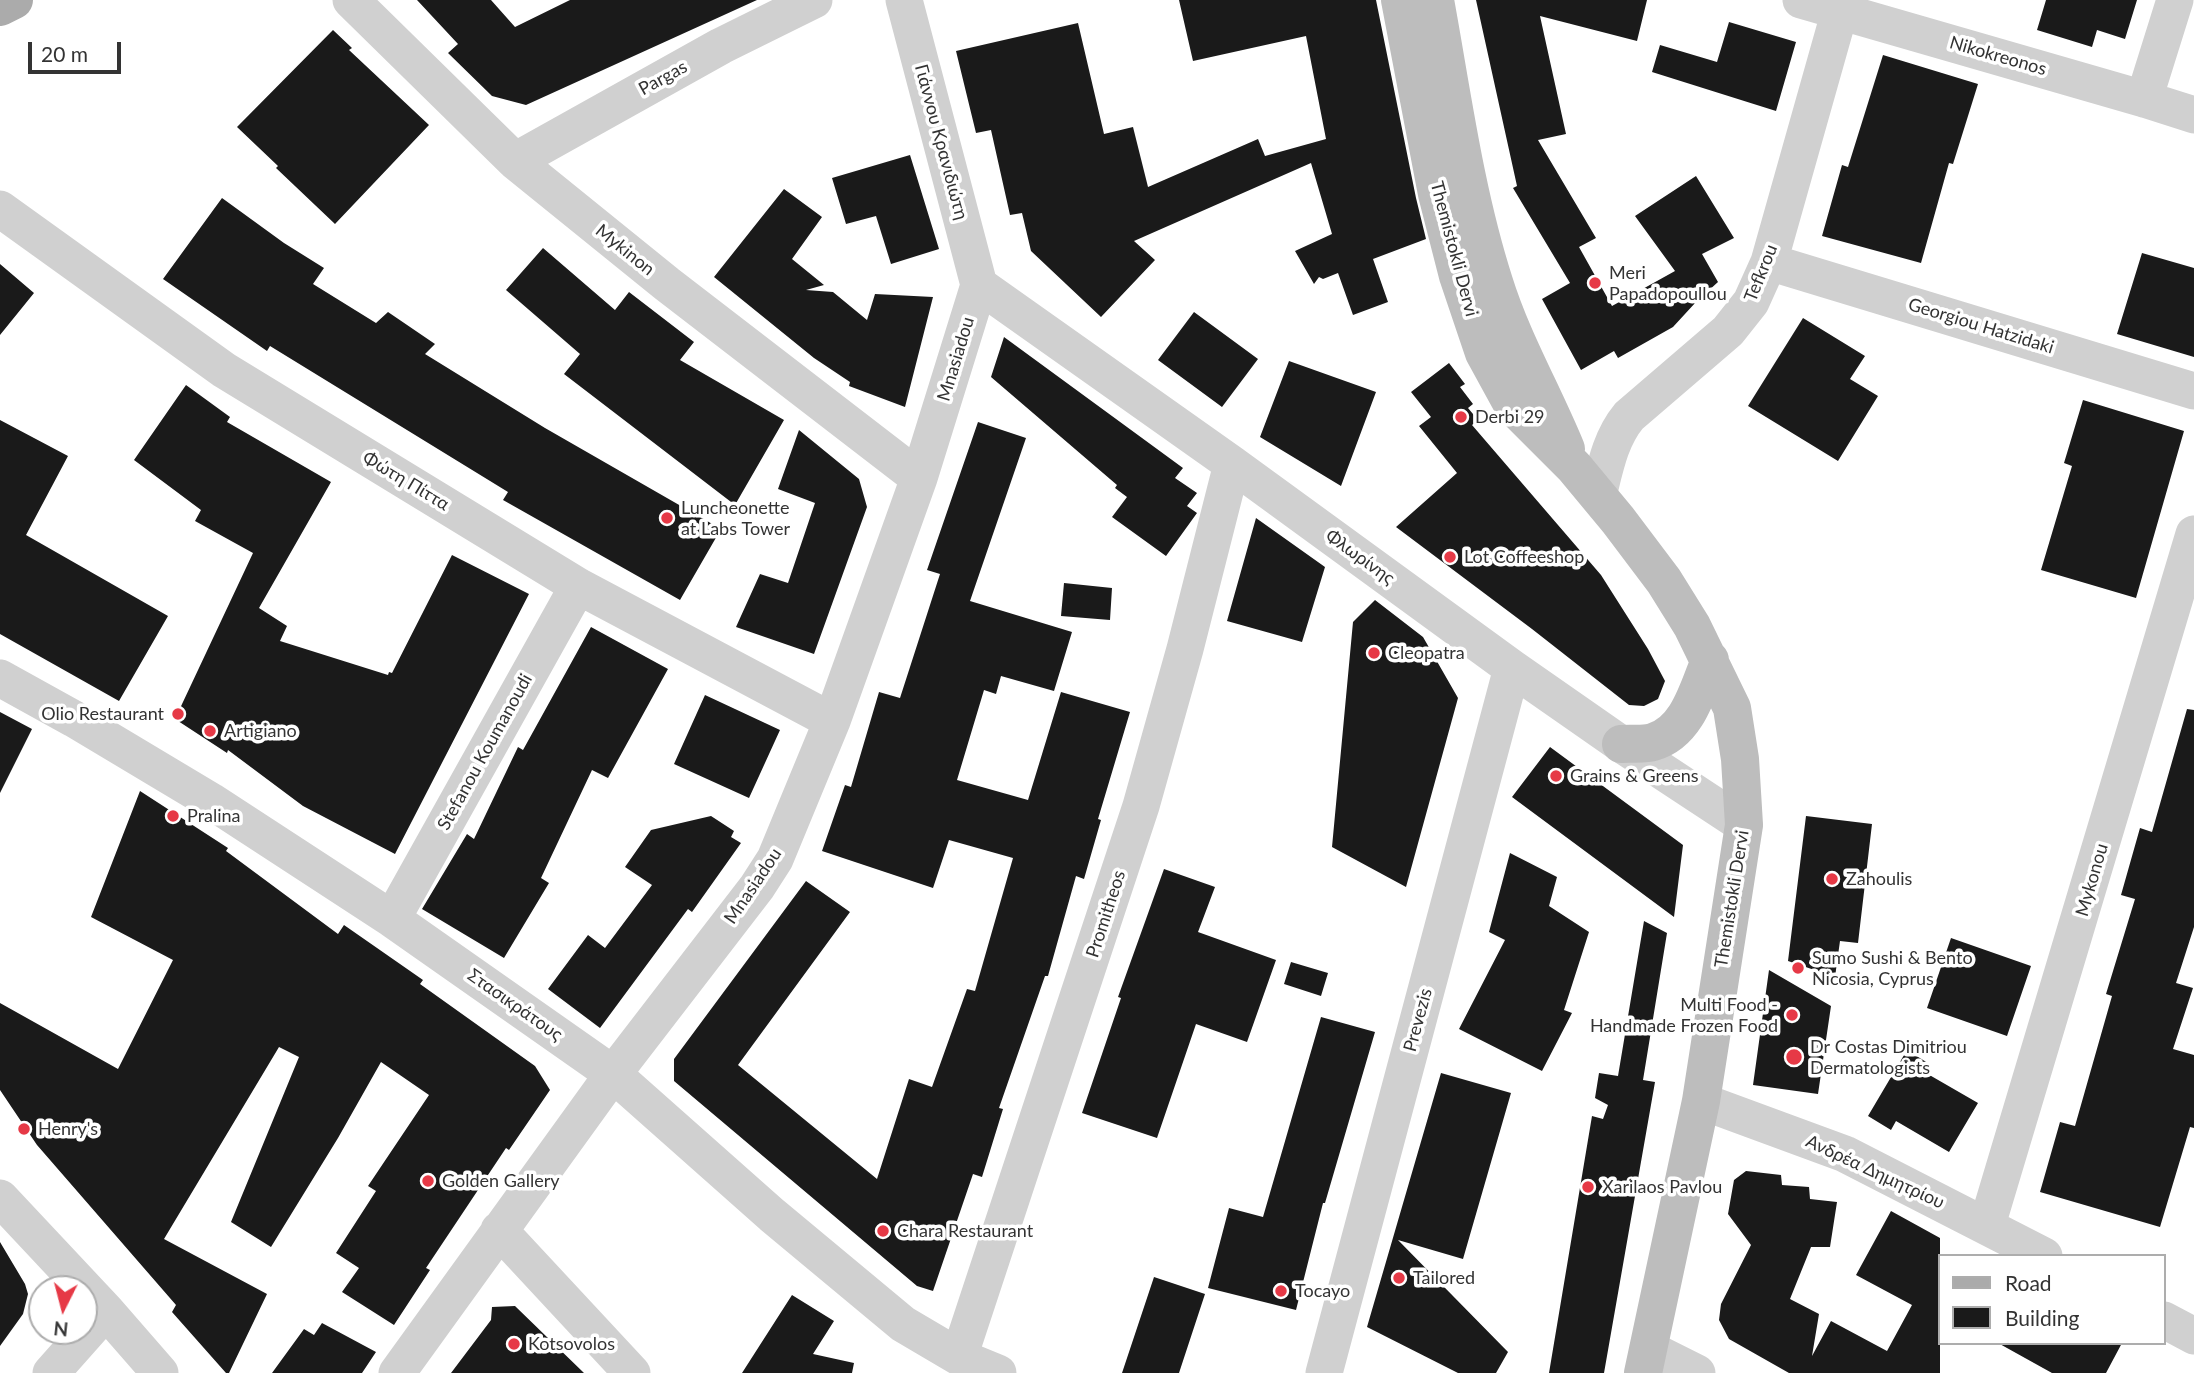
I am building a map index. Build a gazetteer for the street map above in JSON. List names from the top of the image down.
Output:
{
  "streets": {
    "main road": ["Themistokli Dervi"],
    "street": [
      "Nikokreonos",
      "Pargas",
      "Γιάννου Κρανιδιώτη",
      "Mykinon",
      "Tefkrou",
      "Georgiou Hatzidaki",
      "Mnasiadou",
      "Φώτη Πίττα",
      "Φλωρίνης",
      "Stefanou Koumanoudi",
      "Mykonou",
      "Promitheos",
      "Στασικράτους",
      "Prevezis",
      "Ανδρέα Δημητρίου"
    ]
  },
  "crossings": [
    ["Nikokreonos", "Tefkrou"],
    ["Pargas", "Mykinon"],
    ["Γιάννου Κρανιδιώτη", "Mnasiadou"],
    ["Γιάννου Κρανιδιώτη", "Φλωρίνης"],
    ["Themistokli Dervi", "Tefkrou"],
    ["Themistokli Dervi", "Φλωρίνης"],
    ["Themistokli Dervi", "Ανδρέα Δημητρίου"],
    ["Mykinon", "Mnasiadou"],
    ["Tefkrou", "Georgiou Hatzidaki"],
    ["Mnasiadou", "Φώτη Πίττα"],
    ["Mnasiadou", "Φλωρίνης"],
    ["Mnasiadou", "Στασικράτους"],
    ["Φώτη Πίττα", "Stefanou Koumanoudi"],
    ["Φλωρίνης", "Promitheos"],
    ["Φλωρίνης", "Prevezis"],
    ["Stefanou Koumanoudi", "Στασικράτους"],
    ["Mykonou", "Ανδρέα Δημητρίου"],
    ["Promitheos", "Στασικράτους"]
  ],
  "places": [
    "Meri Papadopoullou",
    "Derbi 29",
    "Luncheonette at Labs Tower",
    "Lot Coffeeshop",
    "Cleopatra",
    "Olio Restaurant",
    "Artigiano",
    "Grains & Greens",
    "Pralina",
    "Zahoulis",
    "Sumo Sushi & Bento Nicosia, Cyprus",
    "Multi Food - Handmade Frozen Food",
    "Dr Costas Dimitriou Dermatologists",
    "Henry's",
    "Golden Gallery",
    "Xarilaos Pavlou",
    "Chara Restaurant",
    "Tailored",
    "Tocayo",
    "Kotsovolos"
  ],
  "legend": ["Road", "Building"],
  "scale_bar": "20 m",
  "north": "bottom"
}
